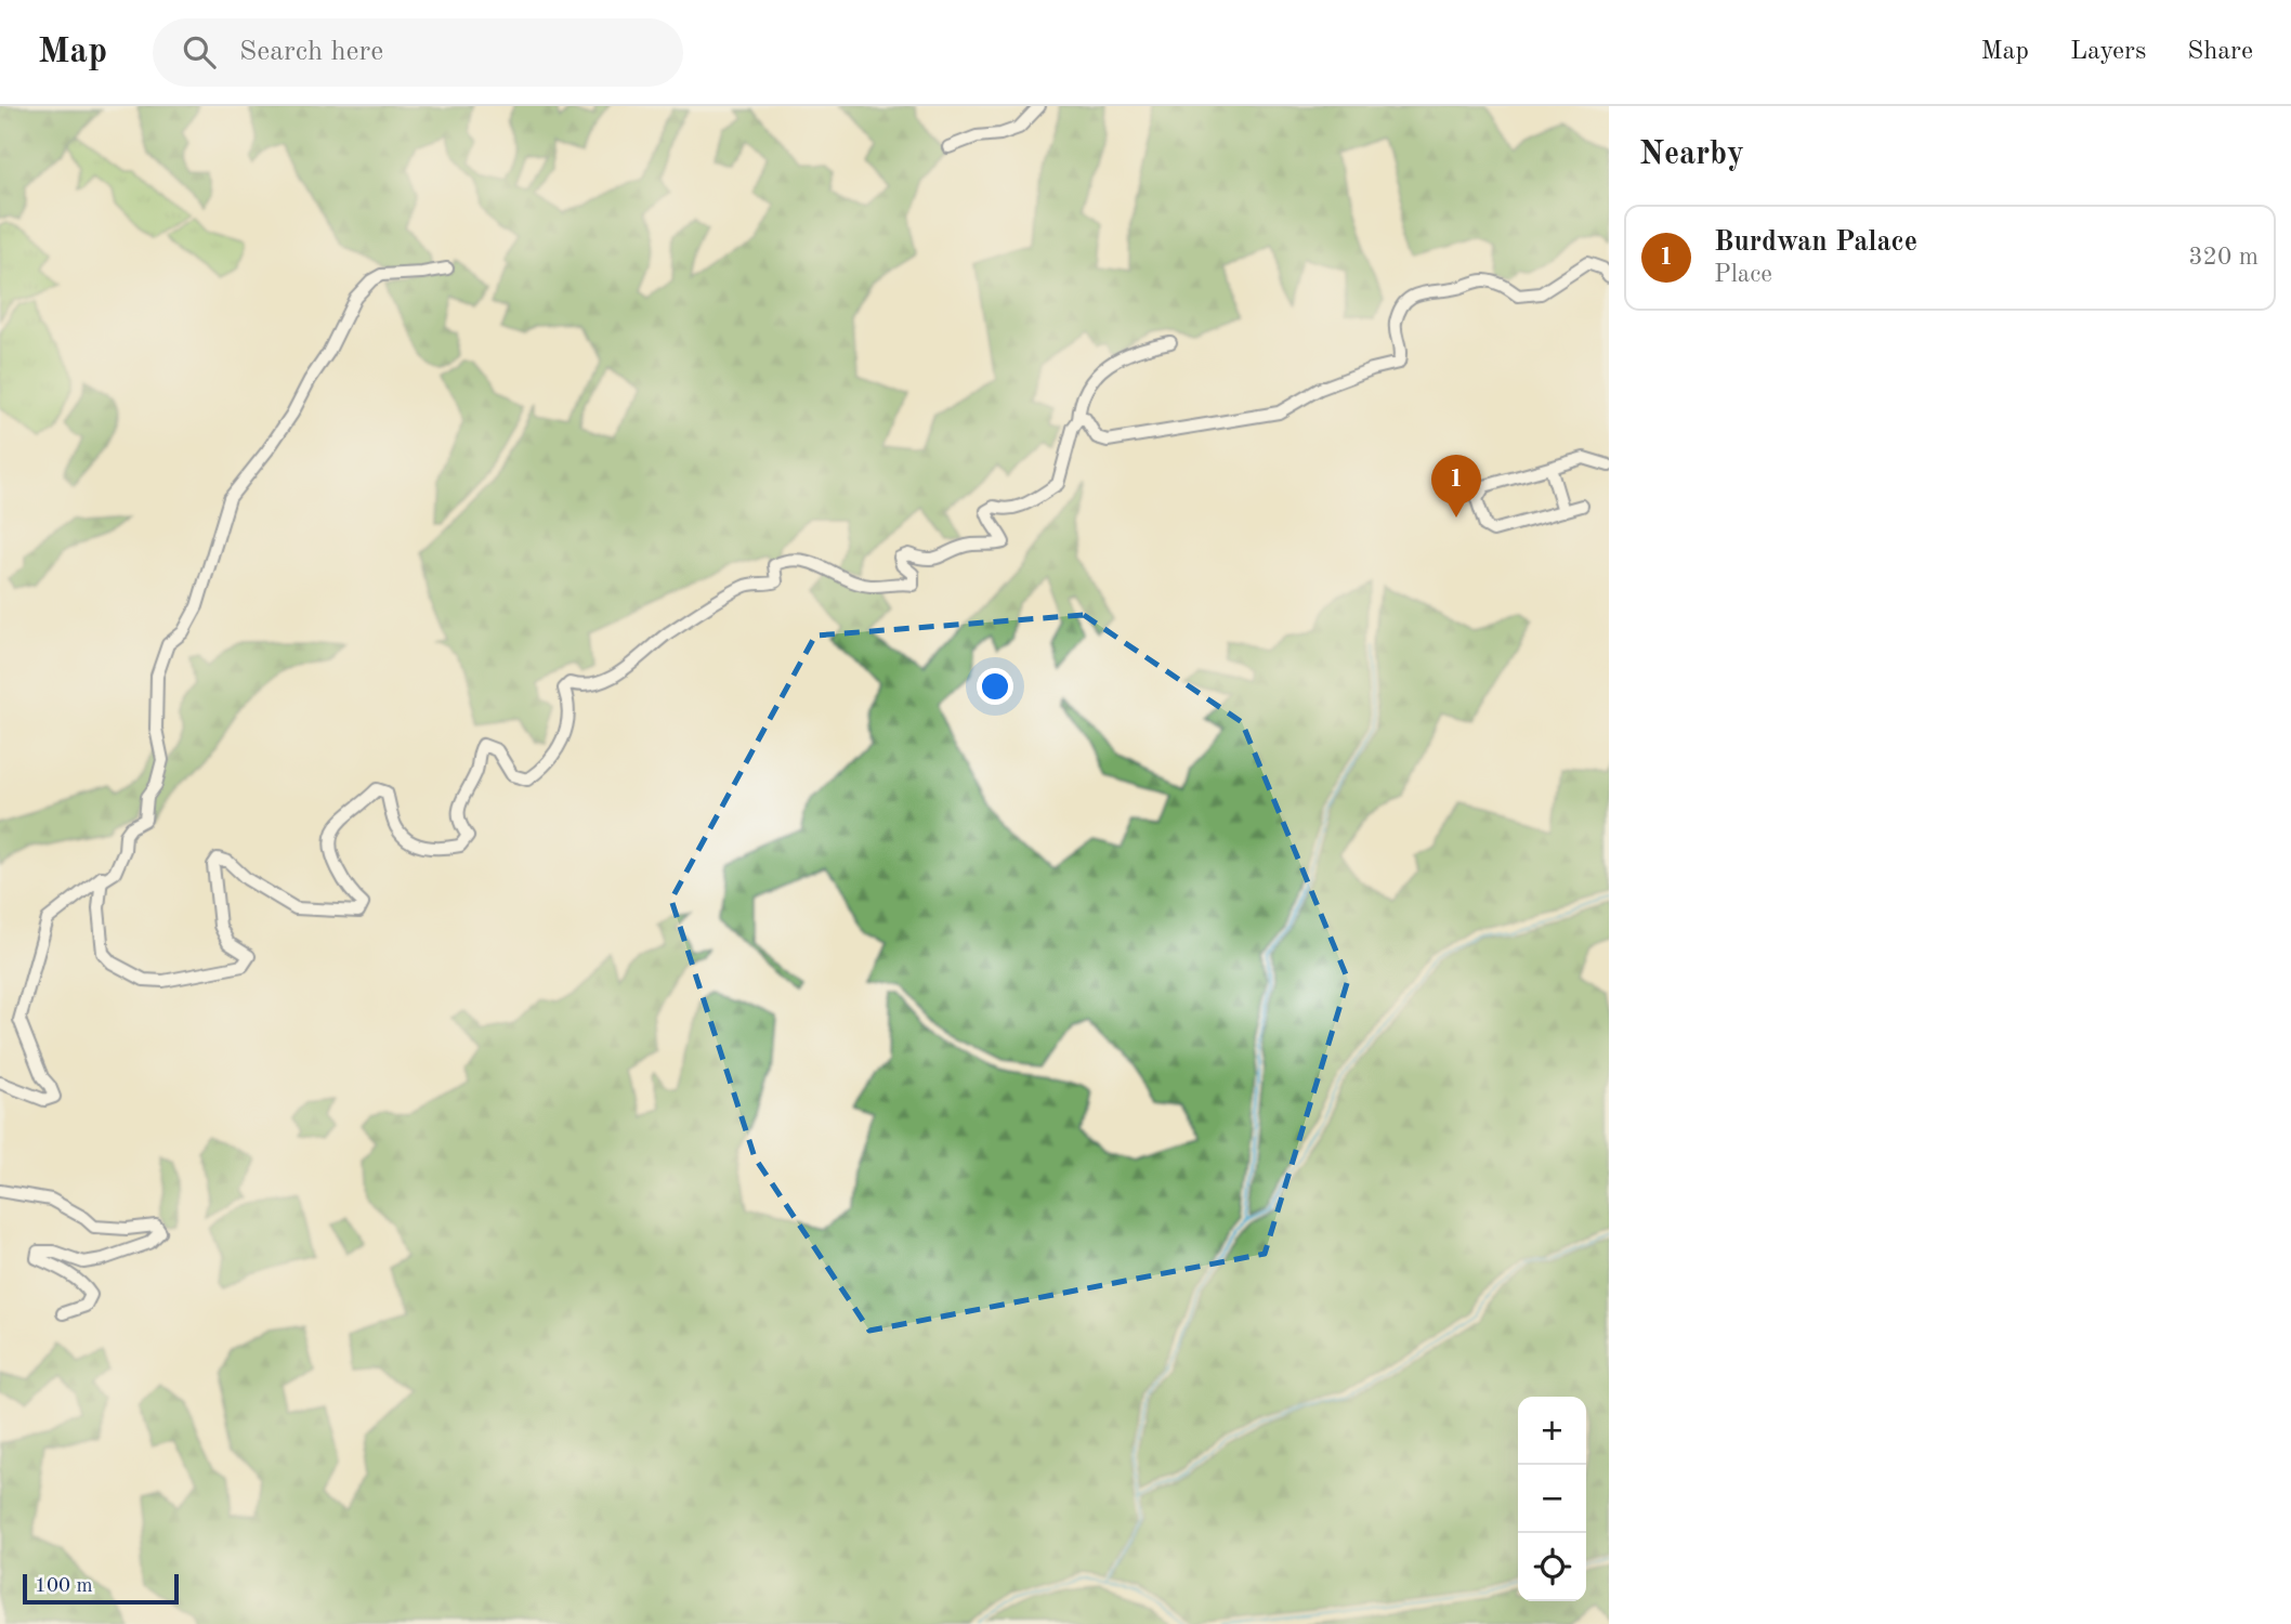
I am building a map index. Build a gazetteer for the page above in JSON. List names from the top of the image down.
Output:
{
  "scale_bar": "100 m",
  "page": {
    "header": "Map",
    "search": "Search here",
    "nav": ["Map", "Layers", "Share"],
    "heading": "Nearby",
    "list": [
      {
        "mark": "1",
        "name": "Burdwan Palace",
        "note": "Place",
        "value": "320 m"
      }
    ],
    "pins": "1",
    "map_buttons": ["+", "−"],
    "scale": "100 m"
  }
}
